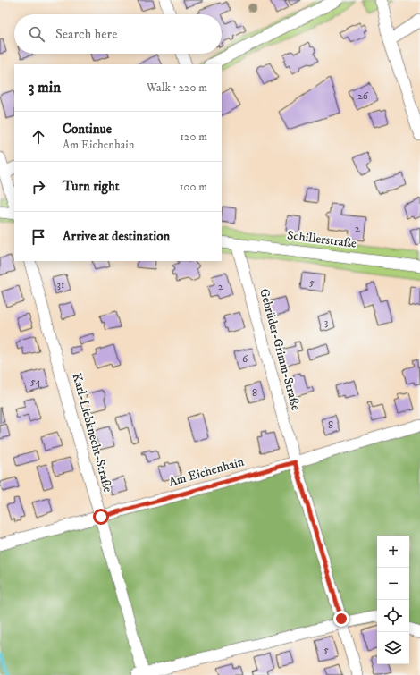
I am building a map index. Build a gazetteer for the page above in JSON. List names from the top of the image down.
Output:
{
  "streets": {
    "street": [
      "Schillerstraße",
      "Gebrüder-Grimm-Straße",
      "Karl-Liebknecht-Straße",
      "Am Eichenhain"
    ]
  },
  "crossings": [
    ["Schillerstraße", "Gebrüder-Grimm-Straße"],
    ["Gebrüder-Grimm-Straße", "Am Eichenhain"],
    ["Karl-Liebknecht-Straße", "Am Eichenhain"]
  ],
  "house_numbers": [
    "26",
    "2",
    "5",
    "31",
    "2",
    "3",
    "6",
    "54",
    "8",
    "8",
    "5"
  ],
  "page": {
    "search": "Search here",
    "heading": ["3 min", "Walk · 220 m"],
    "list": [
      ["Continue", "Am Eichenhain", "120 m"],
      ["Turn right", "100 m"],
      "Arrive at destination"
    ],
    "map_buttons": ["+", "−"]
  }
}
